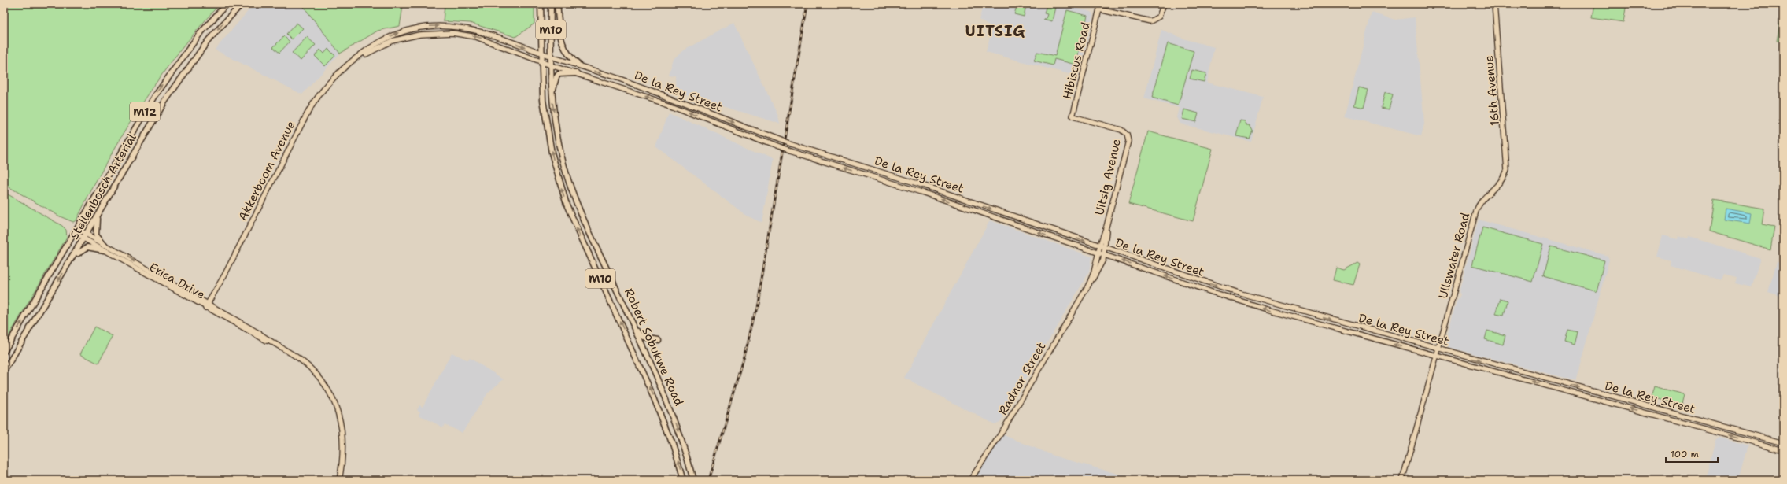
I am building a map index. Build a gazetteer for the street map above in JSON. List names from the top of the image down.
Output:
{
  "streets": {
    "main road": [
      "M10",
      "Hibiscus Road",
      "16th Avenue",
      "De la Rey Street",
      "M12",
      "Akkerboom Avenue",
      "Uitsig Avenue",
      "Stellenbosch Arterial",
      "Ullswater Road",
      "Erica Drive",
      "Robert Sobukwe Road",
      "Radnor Street"
    ]
  },
  "crossings": [
    ["Hibiscus Road", "Uitsig Avenue"],
    ["16th Avenue", "Ullswater Road"],
    ["De la Rey Street", "Akkerboom Avenue"],
    ["De la Rey Street", "Uitsig Avenue"],
    ["De la Rey Street", "Ullswater Road"],
    ["De la Rey Street", "Robert Sobukwe Road"],
    ["De la Rey Street", "Radnor Street"],
    ["Akkerboom Avenue", "Erica Drive"],
    ["Akkerboom Avenue", "Robert Sobukwe Road"],
    ["Uitsig Avenue", "Radnor Street"],
    ["Stellenbosch Arterial", "Erica Drive"]
  ],
  "districts": ["UITSIG"],
  "scale_bar": "100 m"
}
